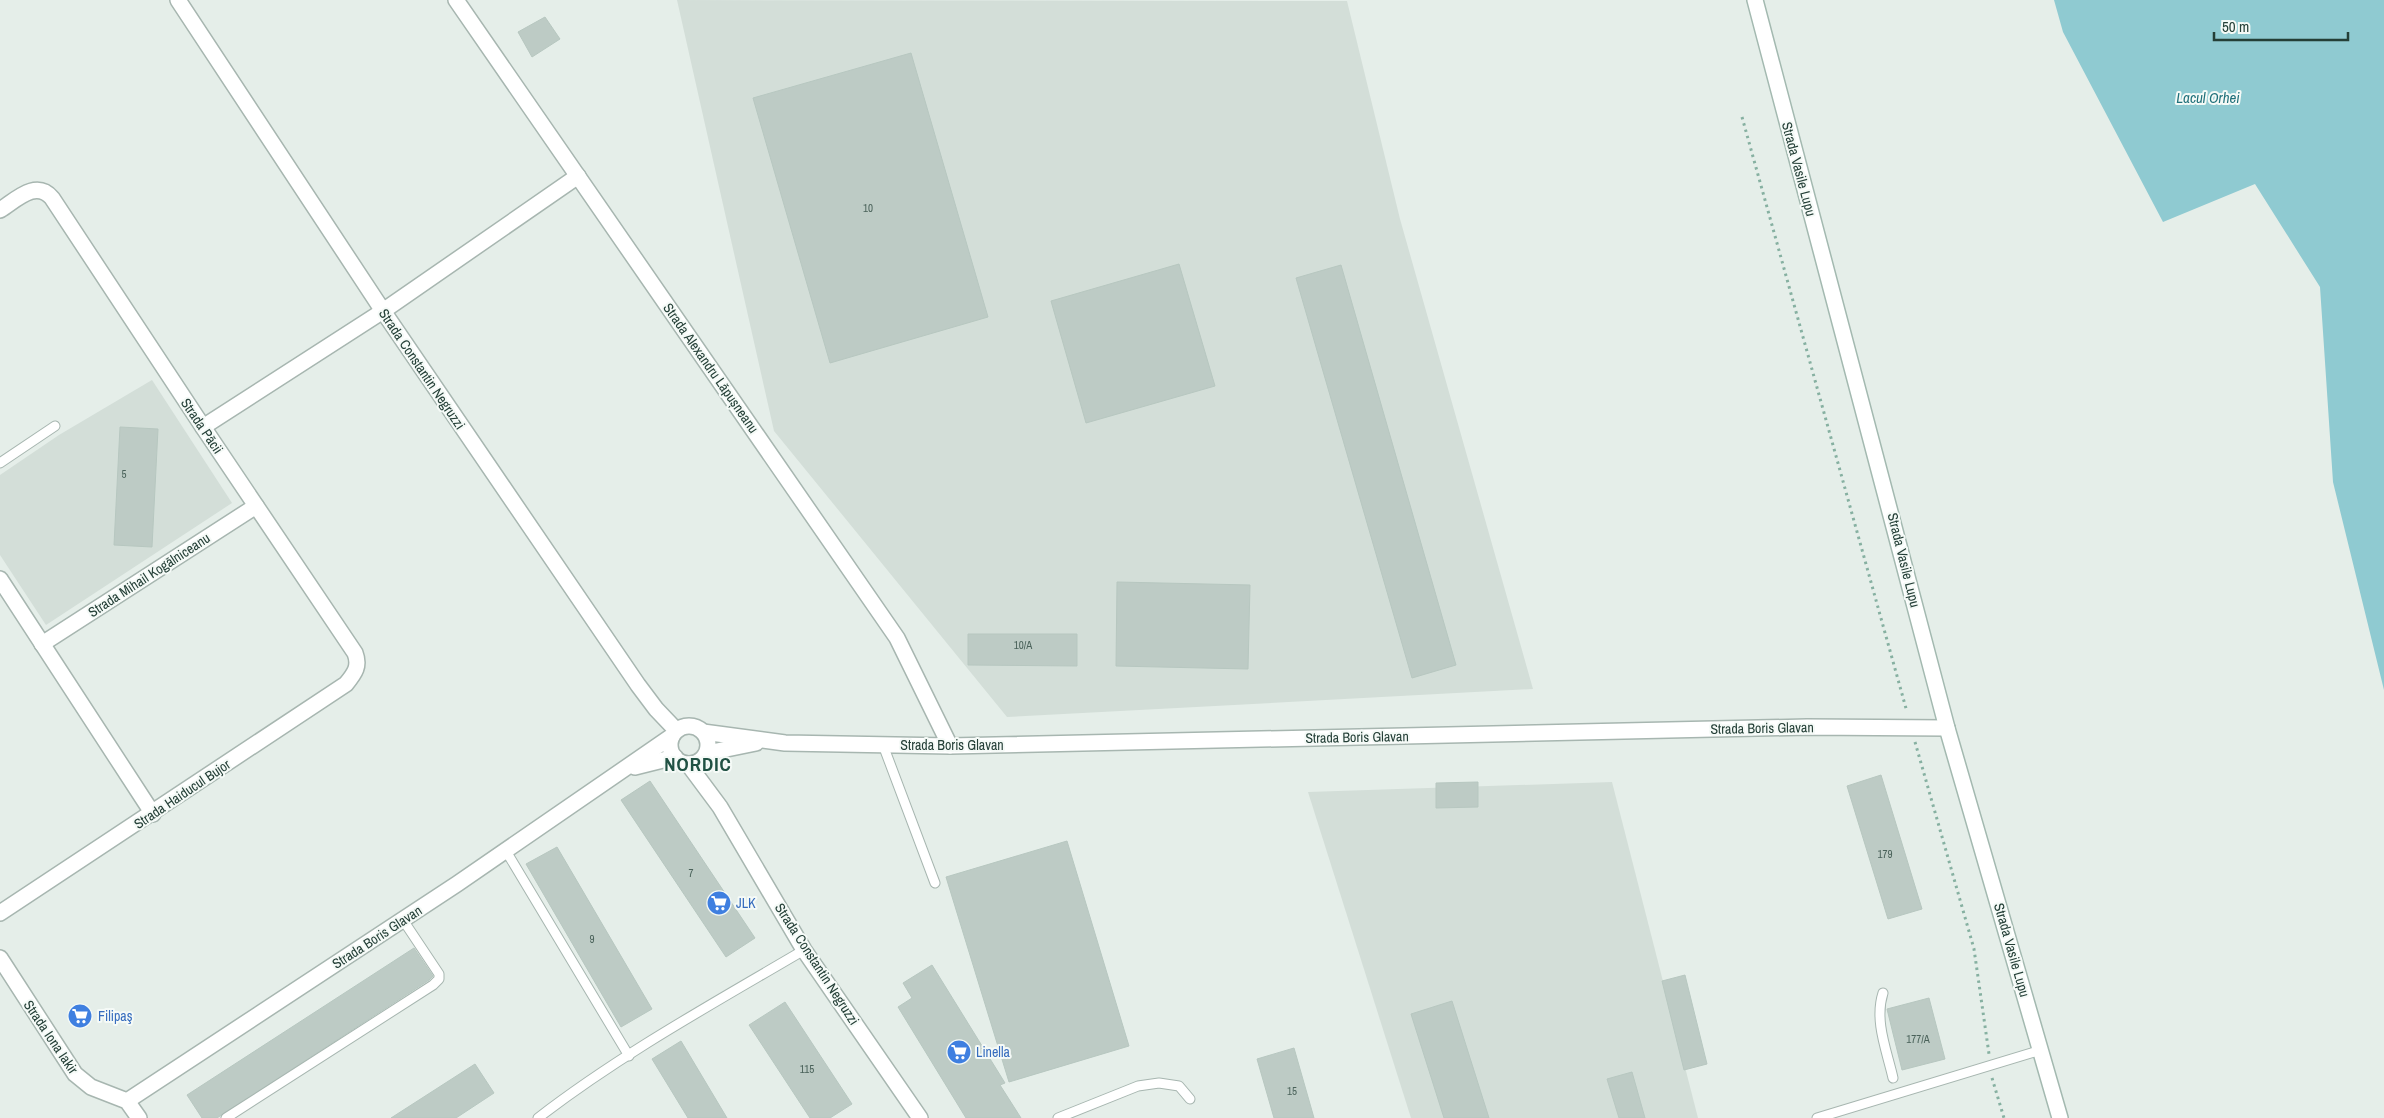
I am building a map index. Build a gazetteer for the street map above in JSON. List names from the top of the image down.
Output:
{
  "streets": {
    "street": [
      "Strada Vasile Lupu",
      "Strada Alexandru Lăpușneanu",
      "Strada Constantin Negruzzi",
      "Strada Păcii",
      "Strada Mihail Kogălniceanu",
      "Strada Boris Glavan",
      "Strada Haiducul Bujor",
      "Strada Iona Iakir"
    ]
  },
  "crossings": [
    ["Strada Vasile Lupu", "Strada Boris Glavan"],
    ["Strada Alexandru Lăpușneanu", "Strada Boris Glavan"],
    ["Strada Constantin Negruzzi", "Strada Boris Glavan"],
    ["Strada Păcii", "Strada Mihail Kogălniceanu"],
    ["Strada Păcii", "Strada Haiducul Bujor"],
    ["Strada Boris Glavan", "Strada Iona Iakir"]
  ],
  "districts": ["NORDIC"],
  "water": ["Lacul Orhei"],
  "places": {
    "supermarket": ["JLK", "Filipaş", "Linella"]
  },
  "house_numbers": [
    "10",
    "5",
    "10/A",
    "179",
    "7",
    "9",
    "177/A",
    "115",
    "15"
  ],
  "scale_bar": "50 m"
}
